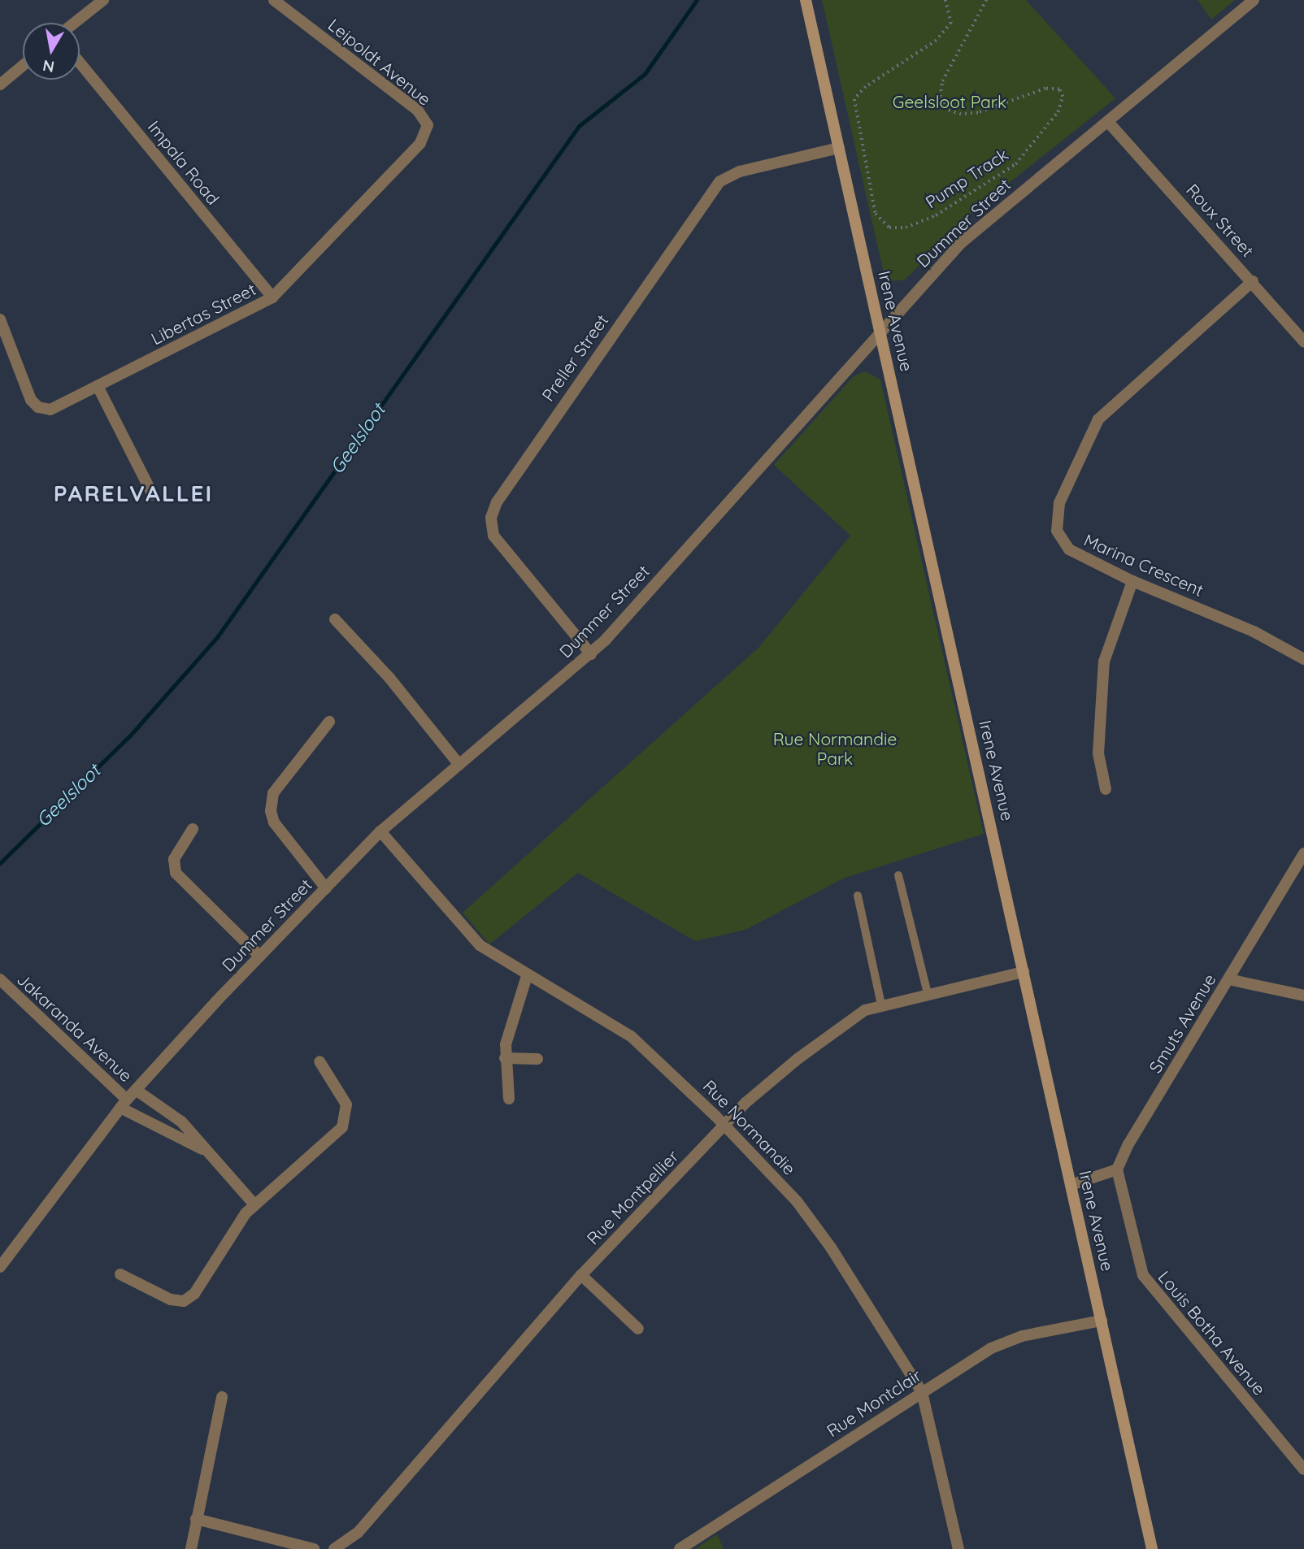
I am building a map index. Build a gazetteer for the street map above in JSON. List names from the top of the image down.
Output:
{
  "streets": {
    "street": [
      "Leipoldt Avenue",
      "Impala Road",
      "Roux Street",
      "Dummer Street",
      "Libertas Street",
      "Irene Avenue",
      "Preller Street",
      "Marina Crescent",
      "Smuts Avenue",
      "Jakaranda Avenue",
      "Rue Normandie",
      "Rue Montpellier",
      "Louis Botha Avenue",
      "Rue Montclair"
    ],
    "path": ["Pump Track"]
  },
  "crossings": [
    ["Leipoldt Avenue", "Libertas Street"],
    ["Impala Road", "Libertas Street"],
    ["Roux Street", "Dummer Street"],
    ["Roux Street", "Marina Crescent"],
    ["Dummer Street", "Irene Avenue"],
    ["Dummer Street", "Preller Street"],
    ["Dummer Street", "Jakaranda Avenue"],
    ["Dummer Street", "Rue Normandie"],
    ["Irene Avenue", "Preller Street"],
    ["Irene Avenue", "Rue Montpellier"],
    ["Irene Avenue", "Rue Montclair"],
    ["Smuts Avenue", "Louis Botha Avenue"],
    ["Rue Normandie", "Rue Montpellier"],
    ["Rue Normandie", "Rue Montclair"]
  ],
  "districts": ["PARELVALLEI"],
  "water": ["Geelsloot"],
  "parks": ["Geelsloot Park", "Rue Normandie Park"],
  "north": "bottom"
}
